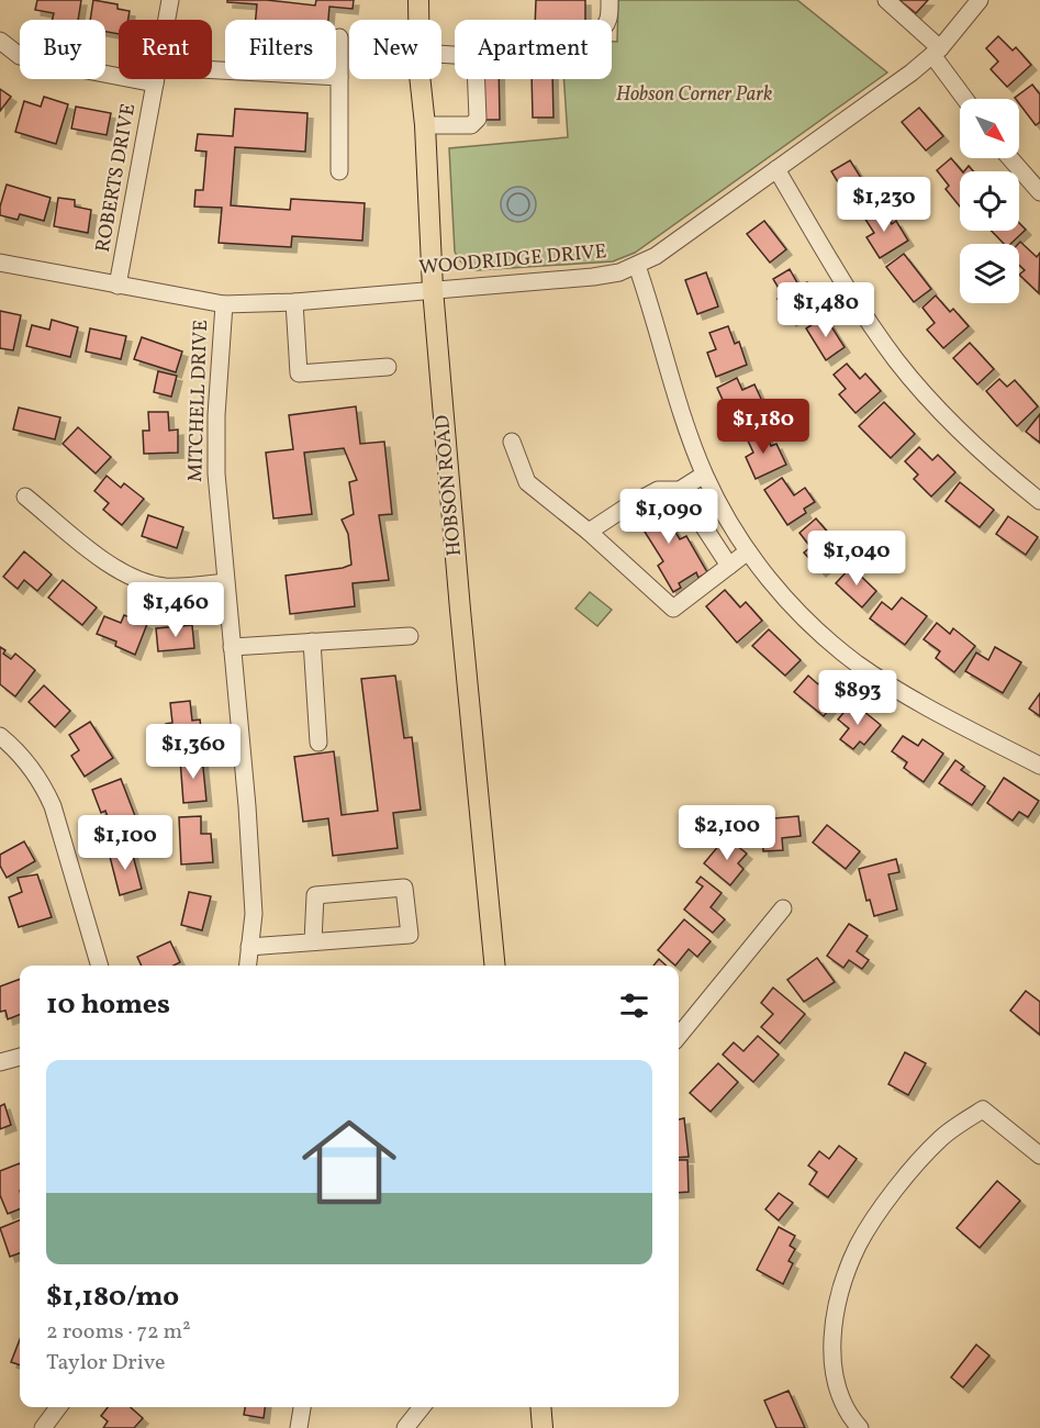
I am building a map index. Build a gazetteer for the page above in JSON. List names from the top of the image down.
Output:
{
  "streets": {
    "main road": ["HOBSON ROAD"],
    "street": ["ROBERTS DRIVE", "WOODRIDGE DRIVE", "MITCHELL DRIVE"]
  },
  "crossings": [
    ["ROBERTS DRIVE", "WOODRIDGE DRIVE"],
    ["WOODRIDGE DRIVE", "MITCHELL DRIVE"],
    ["WOODRIDGE DRIVE", "HOBSON ROAD"]
  ],
  "parks": ["Hobson Corner Park"],
  "north": "bottom right",
  "page": {
    "chip": [
      "Buy",
      "Rent",
      "Filters",
      "New",
      "Apartment"
    ],
    "price": [
      "$1,230",
      "$1,480",
      "$1,180",
      "$1,090",
      "$1,040",
      "$1,460",
      "$893",
      "$1,360",
      "$2,100",
      "$1,100"
    ],
    "heading": "10 homes",
    "list": [
      {
        "name": "$1,180/mo",
        "note": "2 rooms · 72 m² · Taylor Drive"
      }
    ]
  }
}
